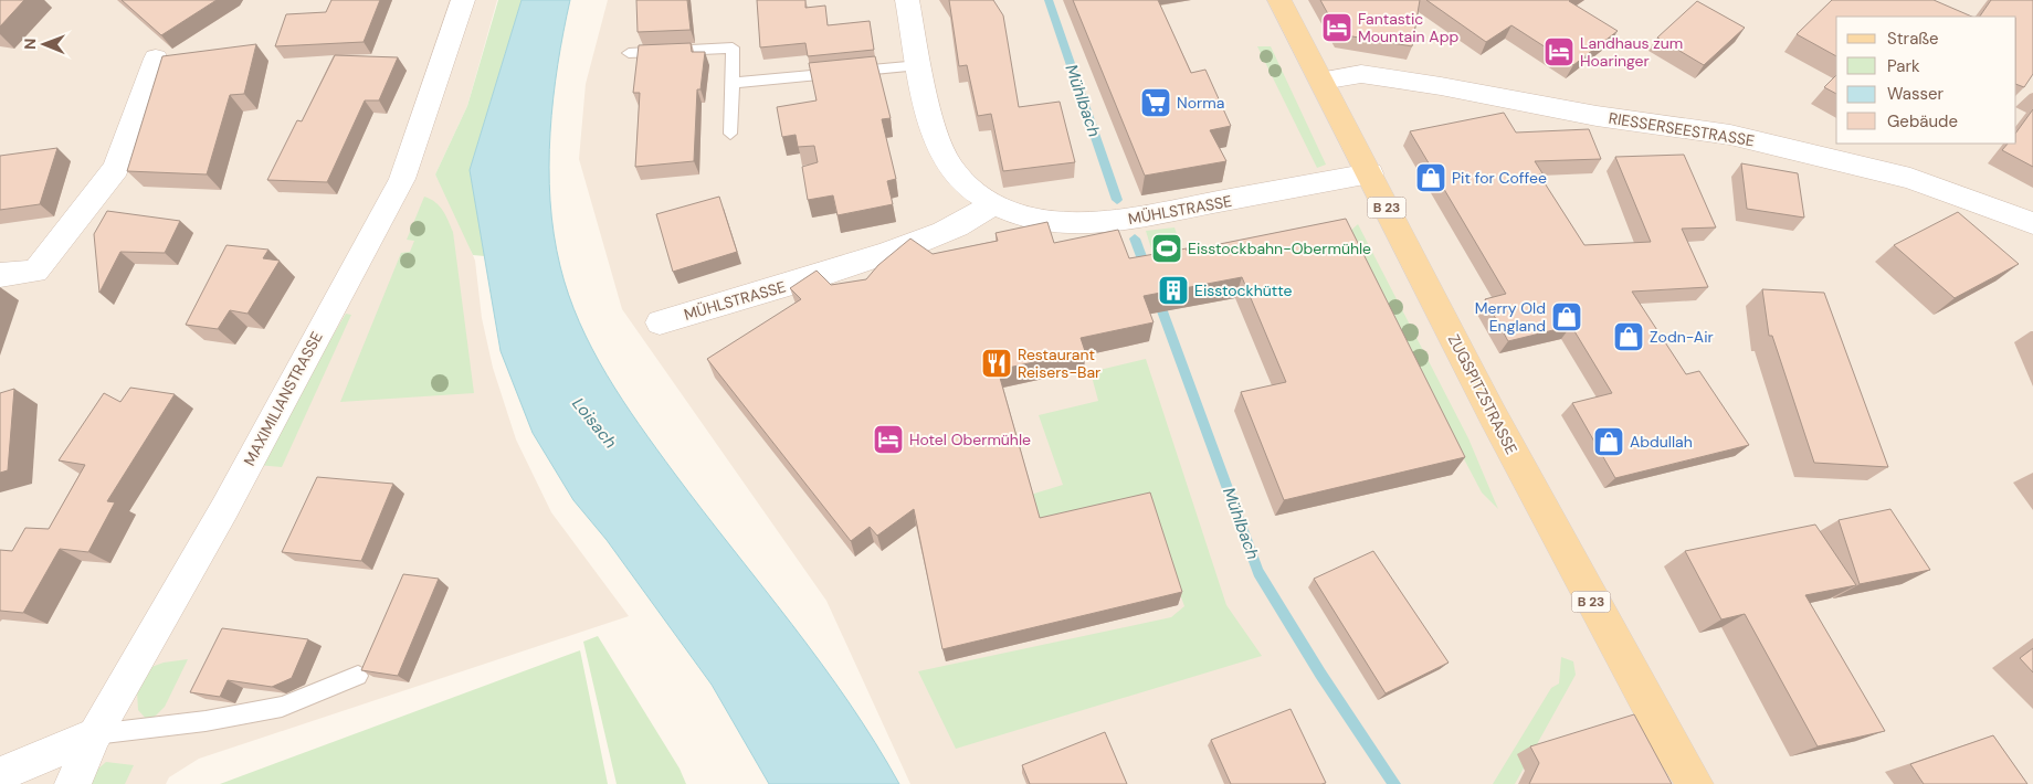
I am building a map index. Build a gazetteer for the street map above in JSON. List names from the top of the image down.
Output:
{
  "streets": {
    "main road": ["B 23", "ZUGSPITZSTRASSE"],
    "street": ["RIESSERSEESTRASSE", "MÜHLSTRASSE", "MAXIMILIANSTRASSE"]
  },
  "crossings": [
    ["RIESSERSEESTRASSE", "ZUGSPITZSTRASSE"],
    ["MÜHLSTRASSE", "ZUGSPITZSTRASSE"]
  ],
  "water": ["Mühlbach", "Loisach"],
  "places": {
    "hotel": ["Fantastic Mountain App", "Landhaus zum Hoaringer", "Hotel Obermühle"],
    "supermarket": ["Norma"],
    "shop": [
      "Pit for Coffee",
      "Merry Old England",
      "Zodn-Air",
      "Abdullah"
    ],
    "sports": ["Eisstockbahn-Obermühle"],
    "building": ["Eisstockhütte"],
    "restaurant": ["Restaurant Reisers-Bar"]
  },
  "legend": [
    "Straße",
    "Park",
    "Wasser",
    "Gebäude"
  ],
  "north": "left"
}
